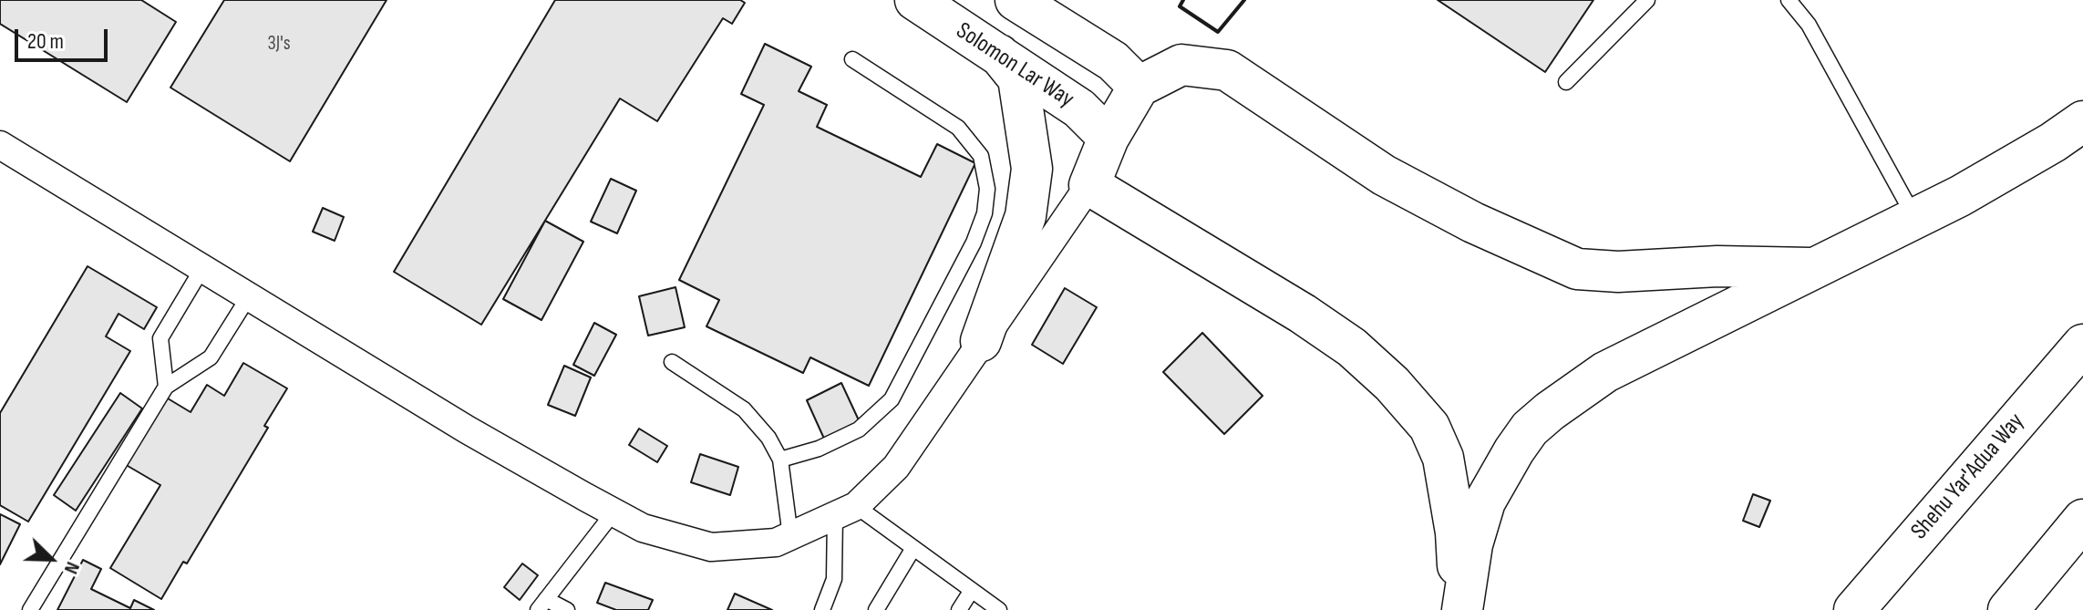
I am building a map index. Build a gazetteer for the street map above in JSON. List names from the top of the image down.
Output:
{
  "streets": {
    "main road": ["Solomon Lar Way", "Shehu Yar'Adua Way"]
  },
  "house_numbers": ["3J's"],
  "scale_bar": "20 m",
  "north": "bottom right"
}
